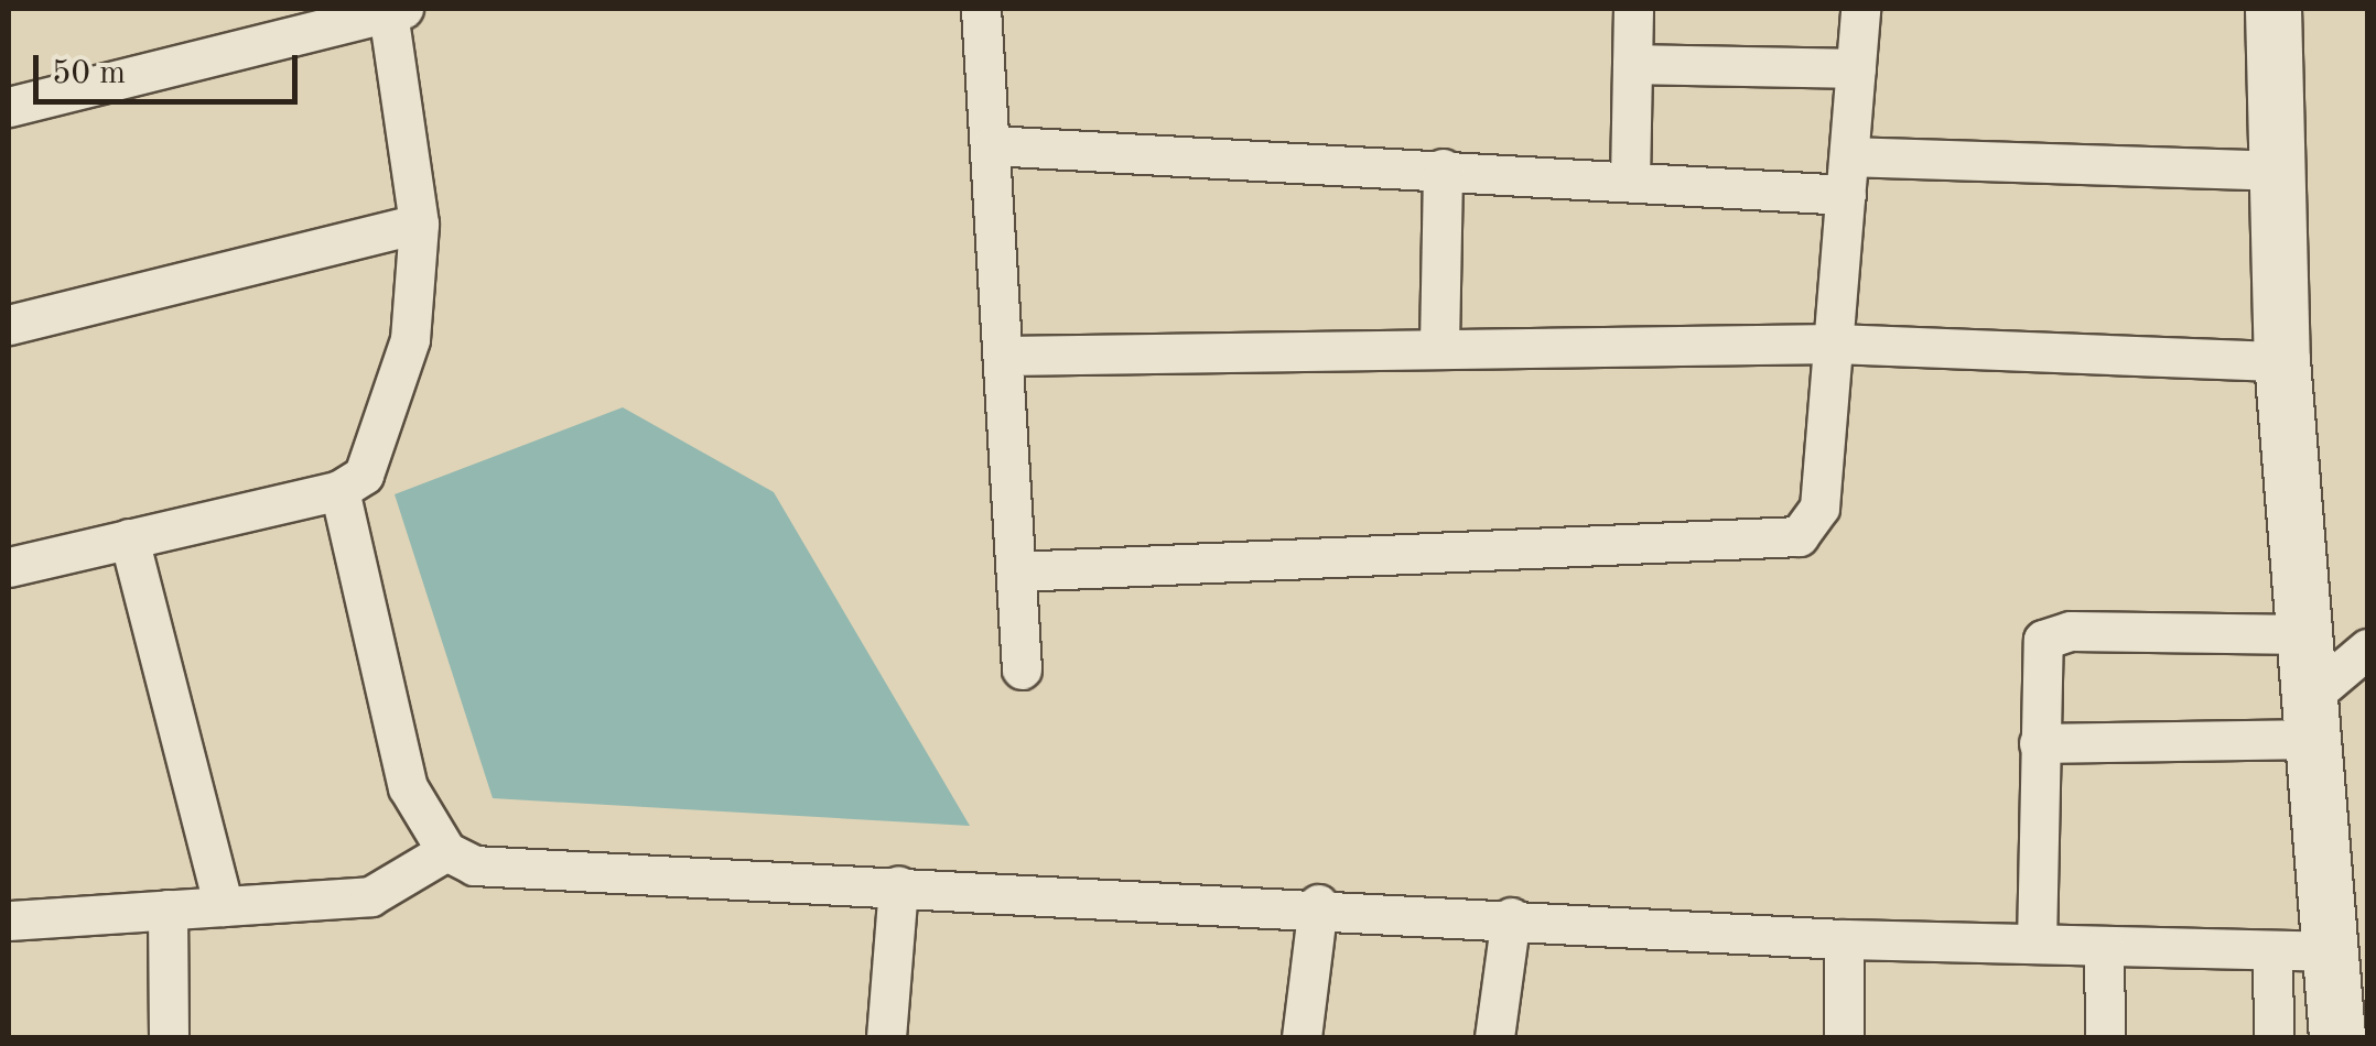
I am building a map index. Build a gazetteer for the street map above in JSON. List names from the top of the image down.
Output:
{
  "scale_bar": "50 m"
}
